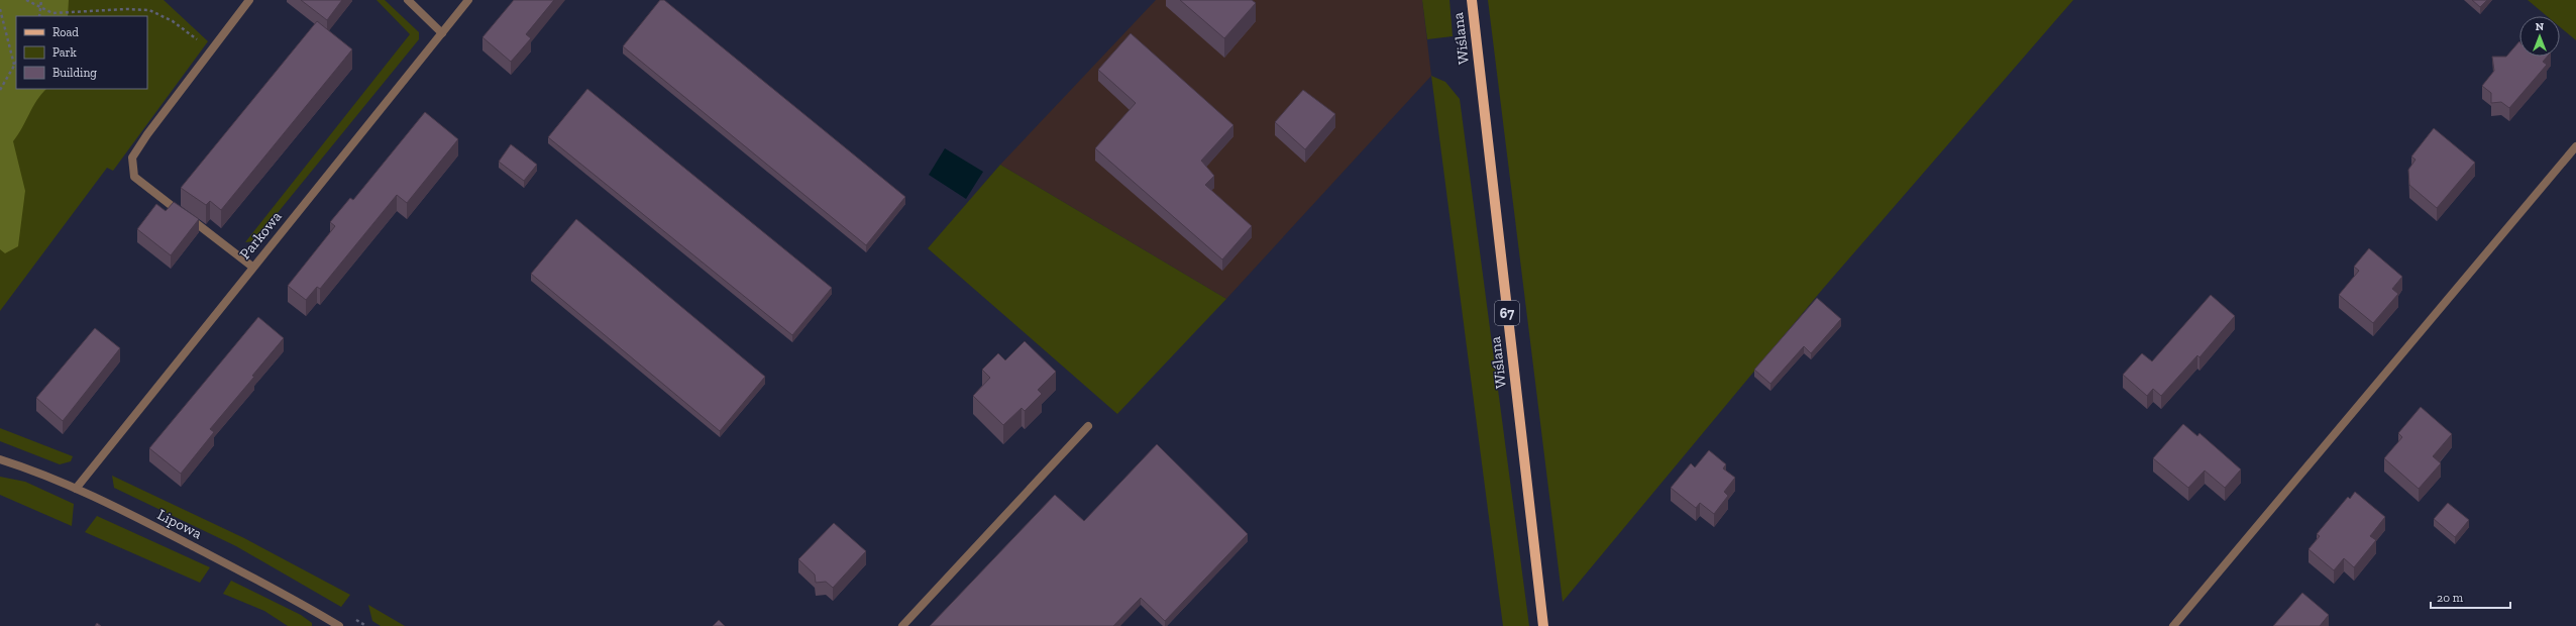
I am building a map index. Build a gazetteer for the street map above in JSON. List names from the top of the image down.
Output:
{
  "streets": {
    "main road": ["Wiślana", "67"],
    "street": ["Parkowa", "Lipowa"]
  },
  "crossings": [
    ["Parkowa", "Lipowa"]
  ],
  "legend": ["Road", "Park", "Building"],
  "scale_bar": "20 m",
  "north": "top"
}
